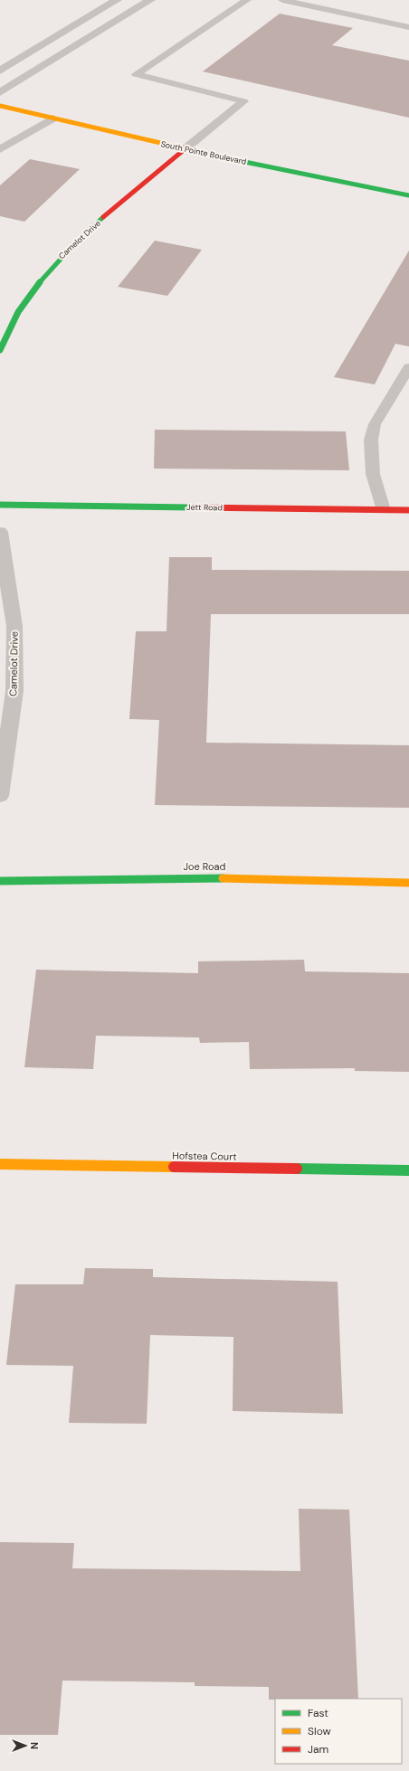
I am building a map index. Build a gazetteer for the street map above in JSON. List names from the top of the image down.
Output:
{
  "streets": {
    "street": [
      "South Pointe Boulevard",
      "Camelot Drive",
      "Jett Road",
      "Joe Road",
      "Hofstea Court"
    ]
  },
  "crossings": [
    ["South Pointe Boulevard", "Camelot Drive"]
  ],
  "legend": ["Fast", "Slow", "Jam"],
  "north": "right"
}
